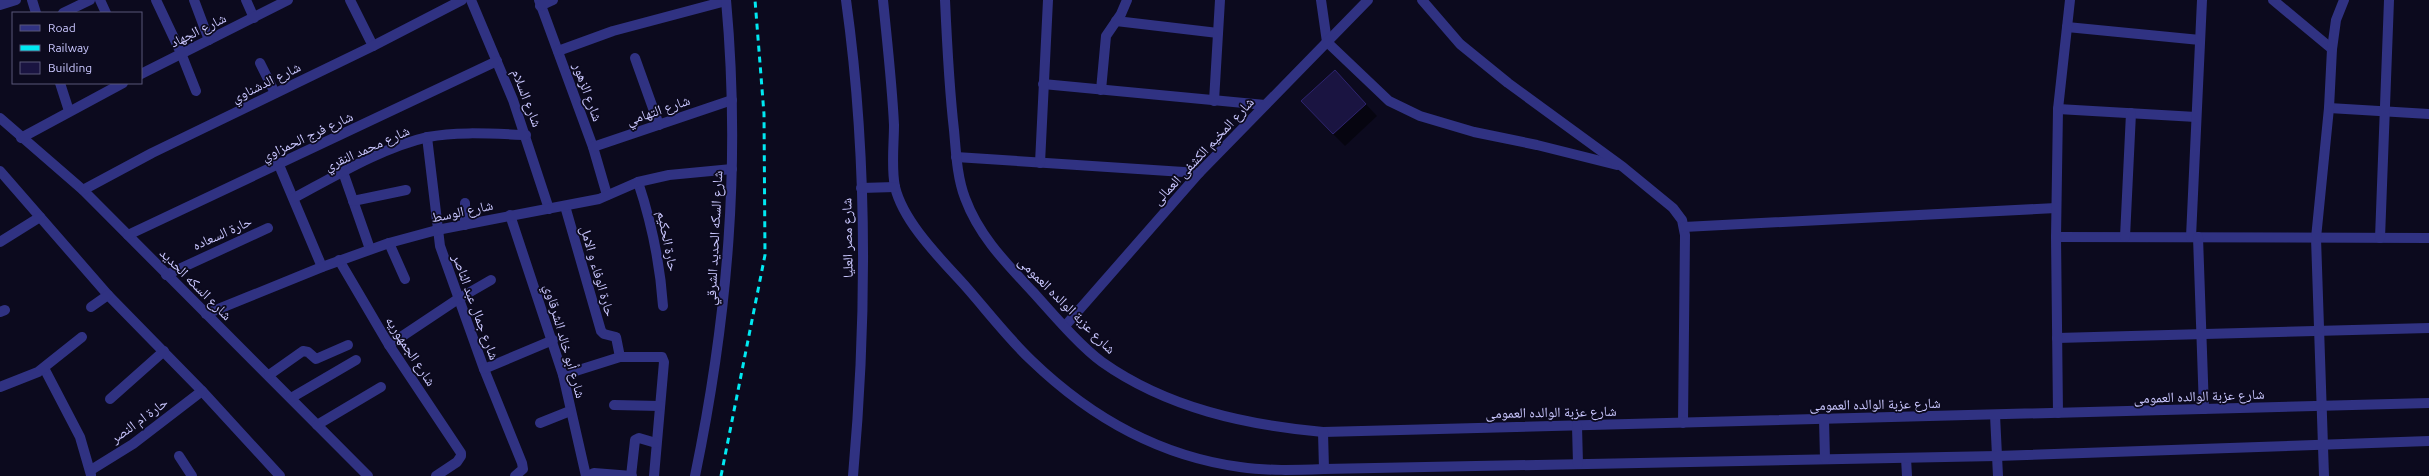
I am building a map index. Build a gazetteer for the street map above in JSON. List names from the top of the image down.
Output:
{
  "streets": {
    "street": [
      "شارع الجهاد",
      "شارع الدشناوي",
      "شارع الزهور",
      "شارع السلام",
      "شارع التهامي",
      "شارع فرج الحمزاوي",
      "شارع محمد النقري",
      "شارع المخيم الكشفى العمالى",
      "شارع الوسط",
      "حارة السعاده",
      "شارع السكه الحديد الشرقي",
      "شارع مصر العليا",
      "حارة الحكيم",
      "حارة الوفاء و الامل",
      "شارع السكه الحديد",
      "شارع عزبة الوالده العمومى",
      "شارع جمال عبد الناصر",
      "شارع أبو خالد الشرقاوي",
      "شارع الجمهوريه",
      "حارة ام النصر"
    ]
  },
  "crossings": [
    ["شارع الدشناوي", "شارع السكه الحديد"],
    ["شارع الزهور", "شارع التهامي"],
    ["شارع الزهور", "شارع الوسط"],
    ["شارع السلام", "شارع فرج الحمزاوي"],
    ["شارع السلام", "شارع محمد النقري"],
    ["شارع السلام", "شارع الوسط"],
    ["شارع التهامي", "شارع السكه الحديد الشرقي"],
    ["شارع فرج الحمزاوي", "شارع السكه الحديد"],
    ["شارع محمد النقري", "شارع جمال عبد الناصر"],
    ["شارع المخيم الكشفى العمالى", "شارع عزبة الوالده العمومى"],
    ["شارع الوسط", "شارع السكه الحديد الشرقي"],
    ["شارع الوسط", "حارة الحكيم"],
    ["شارع الوسط", "حارة الوفاء و الامل"],
    ["شارع الوسط", "شارع السكه الحديد"],
    ["شارع الوسط", "شارع جمال عبد الناصر"],
    ["شارع الوسط", "شارع أبو خالد الشرقاوي"],
    ["شارع الوسط", "شارع الجمهوريه"],
    ["حارة السعاده", "شارع السكه الحديد"]
  ],
  "legend": ["Road", "Railway", "Building"]
}
